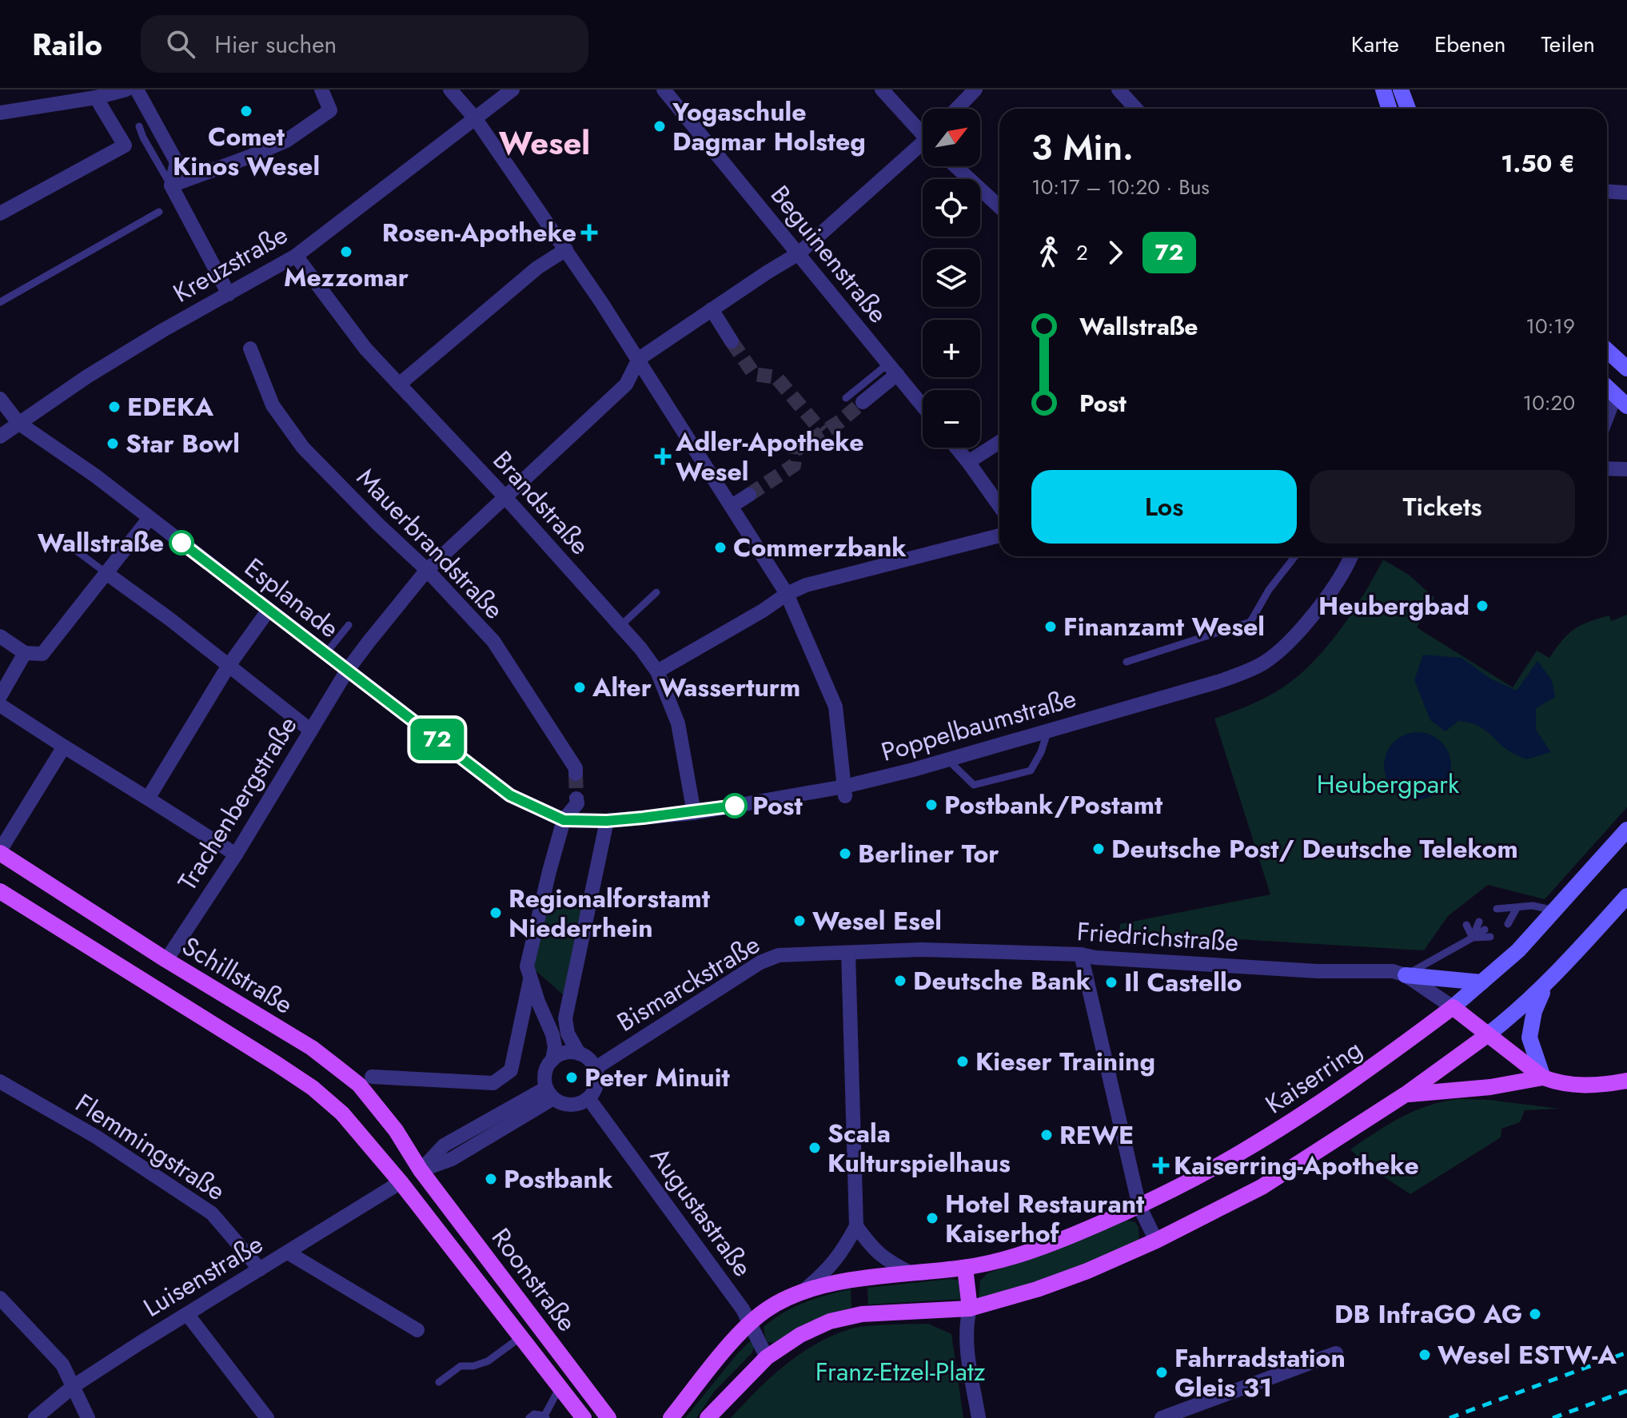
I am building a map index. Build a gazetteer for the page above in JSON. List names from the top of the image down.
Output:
{
  "streets": {
    "main road": ["Schillstraße", "Kaiserring", "Roonstraße"],
    "street": [
      "Beguinenstraße",
      "Kreuzstraße",
      "Brandstraße",
      "Mauerbrandstraße",
      "Esplanade",
      "Poppelbaumstraße",
      "Trachenbergstraße",
      "Friedrichstraße",
      "Bismarckstraße",
      "Flemmingstraße",
      "Augustastraße",
      "Luisenstraße"
    ]
  },
  "crossings": [
    ["Kreuzstraße", "Brandstraße"],
    ["Kreuzstraße", "Esplanade"],
    ["Brandstraße", "Trachenbergstraße"],
    ["Mauerbrandstraße", "Trachenbergstraße"],
    ["Esplanade", "Trachenbergstraße"],
    ["Trachenbergstraße", "Schillstraße"],
    ["Friedrichstraße", "Bismarckstraße"],
    ["Friedrichstraße", "Kaiserring"],
    ["Schillstraße", "Roonstraße"],
    ["Bismarckstraße", "Augustastraße"],
    ["Kaiserring", "Augustastraße"],
    ["Flemmingstraße", "Luisenstraße"]
  ],
  "districts": ["Wesel"],
  "parks": ["Heubergpark", "Franz-Etzel-Platz"],
  "places": {
    "other": [
      "Comet Kinos Wesel",
      "Yogaschule Dagmar Holsteg",
      "Mezzomar",
      "EDEKA",
      "Star Bowl",
      "Wallstraße",
      "Commerzbank",
      "Heubergbad",
      "Finanzamt Wesel",
      "Alter Wasserturm",
      "Postbank/Postamt",
      "Post",
      "Deutsche Post/ Deutsche Telekom",
      "Berliner Tor",
      "Regionalforstamt Niederrhein",
      "Wesel Esel",
      "Deutsche Bank",
      "Il Castello",
      "Kieser Training",
      "Peter Minuit",
      "REWE",
      "Scala Kulturspielhaus",
      "Postbank",
      "Hotel Restaurant Kaiserhof",
      "DB InfraGO AG",
      "Wesel ESTW-A",
      "Fahrradstation Gleis 31"
    ],
    "health": ["Rosen-Apotheke", "Adler-Apotheke Wesel", "Kaiserring-Apotheke"]
  },
  "lines": ["bus line 72"],
  "north": "top right",
  "page": {
    "header": "Railo",
    "search": "Hier suchen",
    "nav": ["Karte", "Ebenen", "Teilen"],
    "on_map": "72",
    "map_buttons": ["+", "−"],
    "heading": ["3 Min.", "10:17 – 10:20 · Bus", "1.50 €"],
    "legs": ["2", "72"],
    "list": [
      {
        "name": "Wallstraße",
        "value": "10:19"
      },
      {
        "name": "Post",
        "value": "10:20"
      }
    ],
    "buttons": ["Los", "Tickets"]
  }
}
